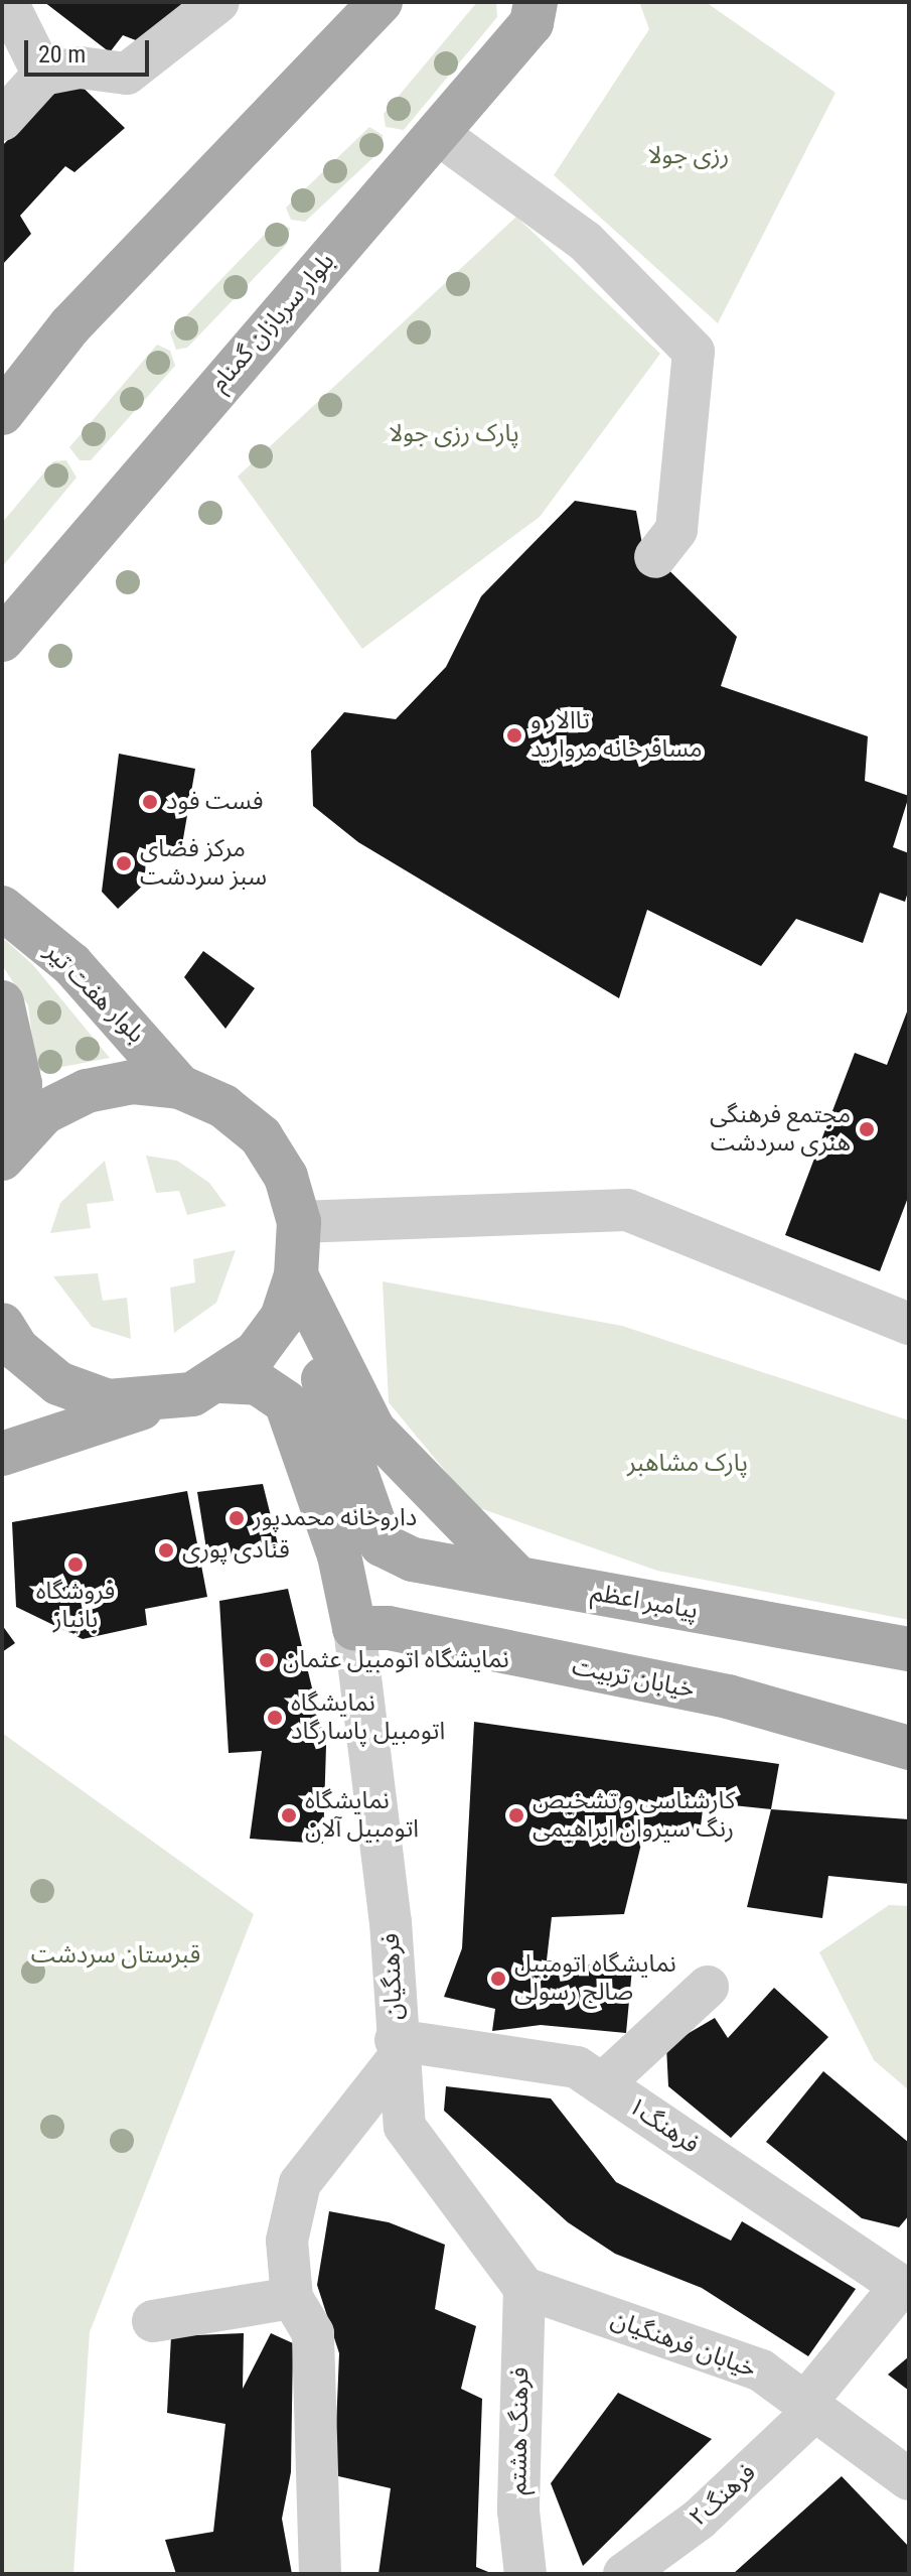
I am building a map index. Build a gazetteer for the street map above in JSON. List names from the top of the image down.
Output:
{
  "streets": {
    "main road": [
      "بلوار سربازان گمنام",
      "بلوار هفت تیر",
      "پیامبر اعظم",
      "خیابان تربیت"
    ],
    "street": [
      "فرهنگیان",
      "فرهنگ۱",
      "خیابان فرهنگیان",
      "فرهنگ هشتم",
      "فرهنگ۲"
    ]
  },
  "crossings": [
    ["خیابان تربیت", "فرهنگیان"],
    ["فرهنگیان", "فرهنگ۱"],
    ["فرهنگیان", "خیابان فرهنگیان"],
    ["فرهنگیان", "فرهنگ هشتم"],
    ["فرهنگ۱", "فرهنگ۲"],
    ["خیابان فرهنگیان", "فرهنگ هشتم"],
    ["خیابان فرهنگیان", "فرهنگ۲"]
  ],
  "parks": [
    "رزی جولا",
    "پارک رزی جولا",
    "پارک مشاهبر",
    "قبرستان سردشت"
  ],
  "places": [
    "تاالار و مسافرخانه مروارید",
    "فست فود",
    "مرکز فضای سبز سردشت",
    "مجتمع فرهنگی هنری سردشت",
    "داروخانه محمدپور",
    "قنادی پوری",
    "فروشگاه بانیاز",
    "نمایشگاه اتومبیل عثمان",
    "نمایشگاه اتومبیل پاسارگاد",
    "نمایشگاه اتومبیل آلان",
    "کارشناسی و تشخیص رنگ سیروان ابراهیمی",
    "نمایشگاه اتومبیل صالح رسولی"
  ],
  "scale_bar": "20 m"
}
